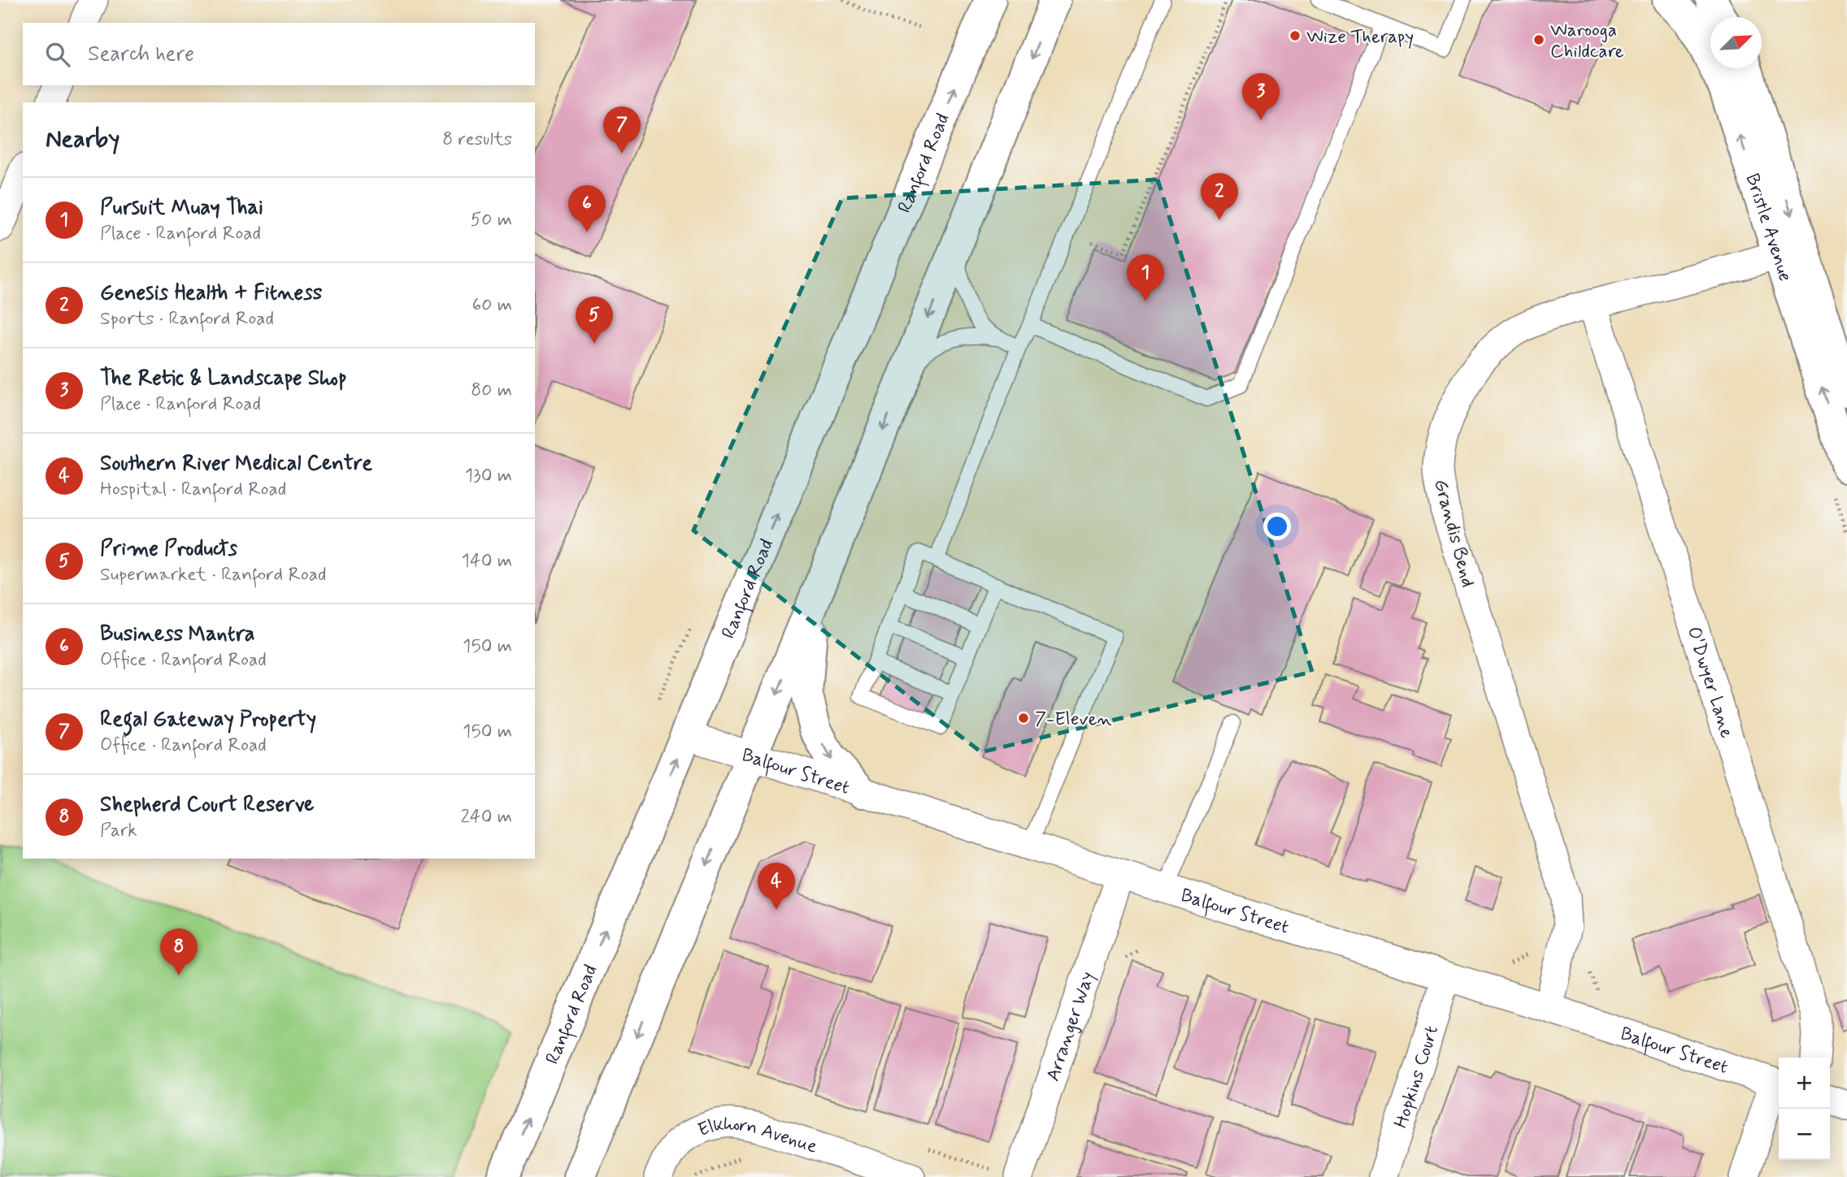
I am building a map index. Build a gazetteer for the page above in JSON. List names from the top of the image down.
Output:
{
  "streets": {
    "main road": ["Ranford Road", "Bristle Avenue"],
    "street": [
      "Grandis Bend",
      "O'Dwyer Lane",
      "Balfour Street",
      "Arranger Way",
      "Hopkins Court",
      "Elkhorn Avenue"
    ]
  },
  "crossings": [
    ["Ranford Road", "Balfour Street"],
    ["Bristle Avenue", "Grandis Bend"],
    ["Grandis Bend", "O'Dwyer Lane"],
    ["Grandis Bend", "Balfour Street"],
    ["Balfour Street", "Arranger Way"],
    ["Balfour Street", "Hopkins Court"]
  ],
  "places": ["Wize Therapy", "Warooga Childcare", "7-Eleven"],
  "north": "top right",
  "page": {
    "search": "Search here",
    "pins": [
      "3",
      "7",
      "2",
      "6",
      "1",
      "5",
      "4",
      "8"
    ],
    "heading": ["Nearby", "8 results"],
    "list": [
      {
        "mark": "1",
        "name": "Pursuit Muay Thai",
        "note": "Place · Ranford Road",
        "value": "50 m"
      },
      {
        "mark": "2",
        "name": "Genesis Health + Fitness",
        "note": "Sports · Ranford Road",
        "value": "60 m"
      },
      {
        "mark": "3",
        "name": "The Retic & Landscape Shop",
        "note": "Place · Ranford Road",
        "value": "80 m"
      },
      {
        "mark": "4",
        "name": "Southern River Medical Centre",
        "note": "Hospital · Ranford Road",
        "value": "130 m"
      },
      {
        "mark": "5",
        "name": "Prime Products",
        "note": "Supermarket · Ranford Road",
        "value": "140 m"
      },
      {
        "mark": "6",
        "name": "Business Mantra",
        "note": "Office · Ranford Road",
        "value": "150 m"
      },
      {
        "mark": "7",
        "name": "Regal Gateway Property",
        "note": "Office · Ranford Road",
        "value": "150 m"
      },
      {
        "mark": "8",
        "name": "Shepherd Court Reserve",
        "note": "Park",
        "value": "240 m"
      }
    ],
    "map_buttons": ["+", "−"]
  }
}
